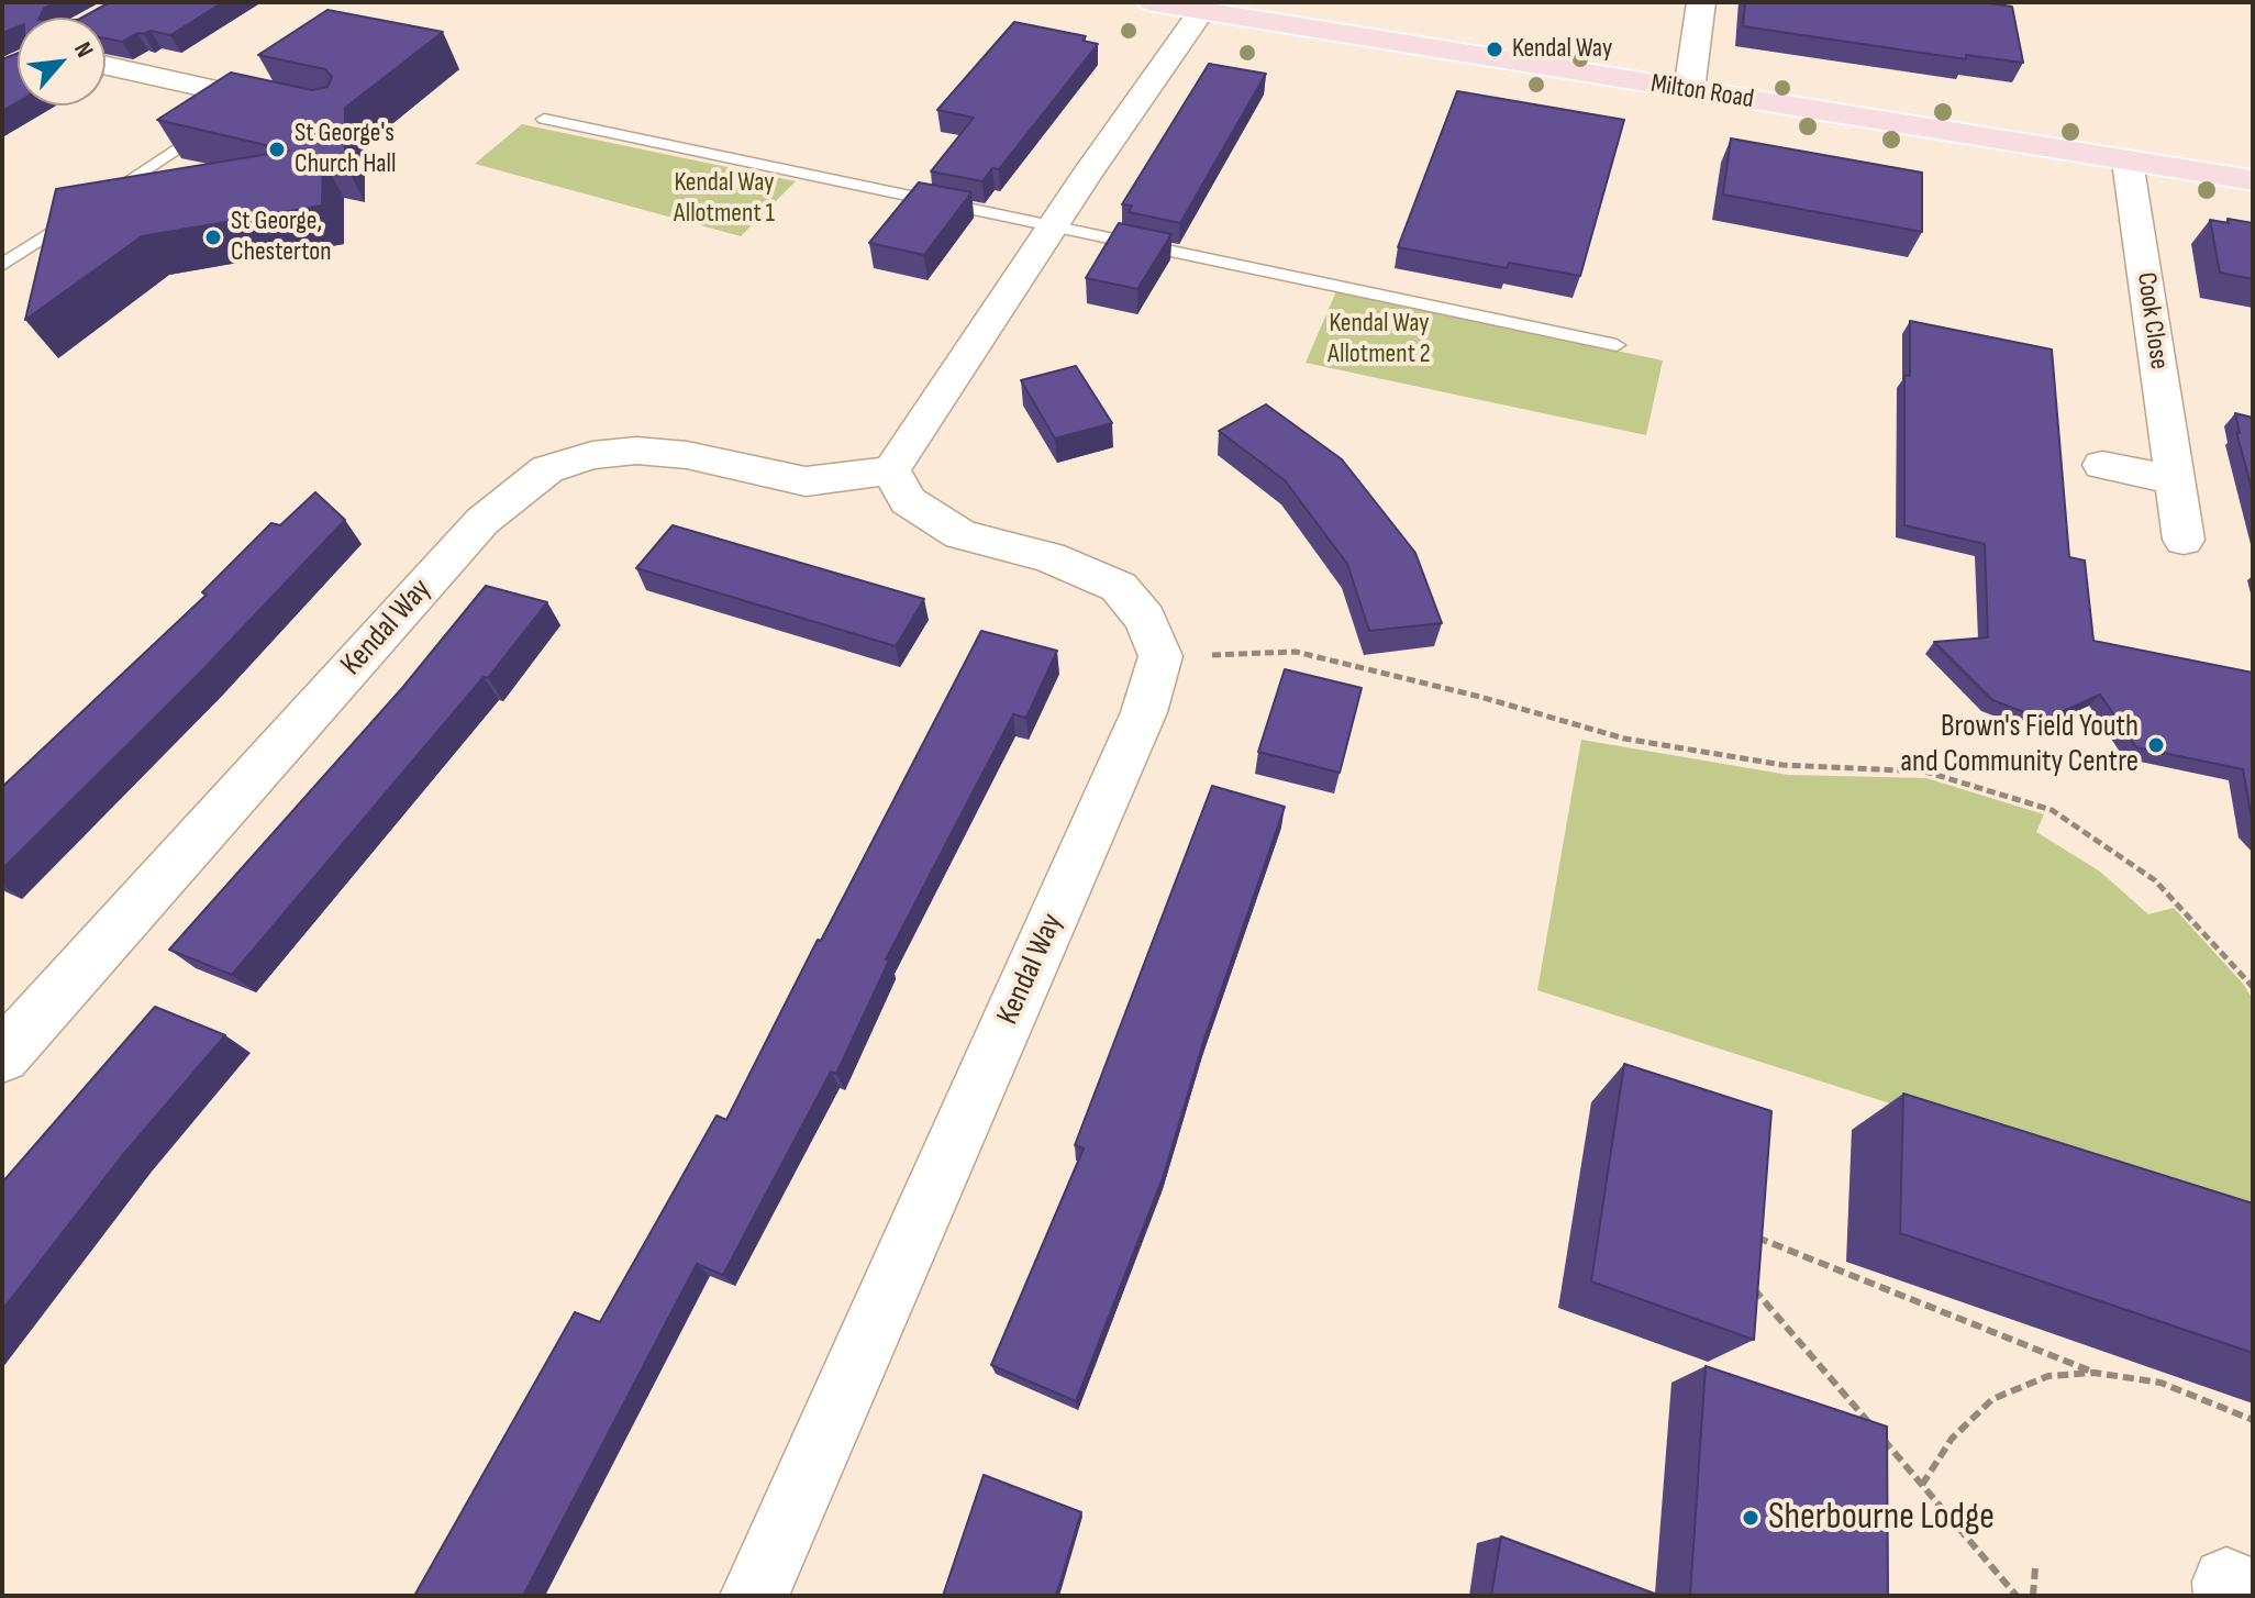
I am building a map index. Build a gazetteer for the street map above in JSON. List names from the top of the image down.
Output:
{
  "streets": {
    "main road": ["Milton Road"],
    "street": ["Cook Close", "Kendal Way"]
  },
  "crossings": [
    ["Milton Road", "Cook Close"]
  ],
  "parks": ["Kendal Way Allotment 1", "Kendal Way Allotment 2"],
  "places": [
    "Kendal Way",
    "St George's Church Hall",
    "St George, Chesterton",
    "Brown's Field Youth and Community Centre",
    "Sherbourne Lodge"
  ],
  "north": "top right"
}
